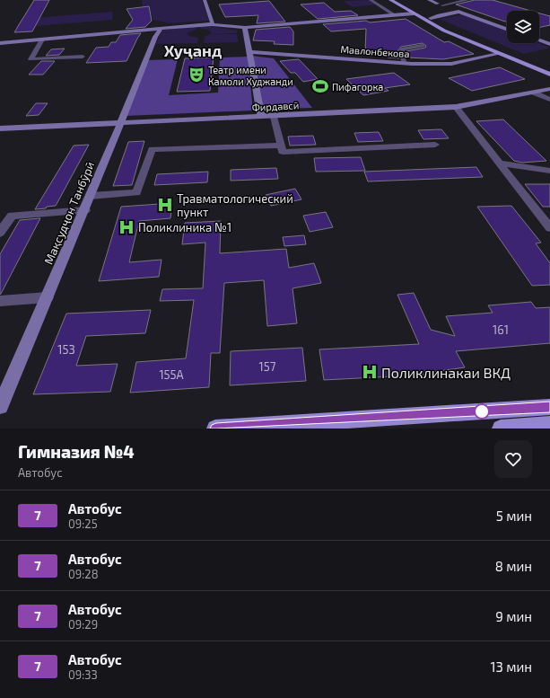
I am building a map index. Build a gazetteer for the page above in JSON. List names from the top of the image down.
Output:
{
  "streets": {
    "street": ["Мавлонбекова", "Фирдавсӣ", "Мақсудҷон Танбӯрӣ"]
  },
  "crossings": [
    ["Фирдавсӣ", "Мақсудҷон Танбӯрӣ"]
  ],
  "districts": ["Хуҷанд"],
  "places": {
    "theatre": ["Театр имени Камоли Худжанди"],
    "sports": ["Пифагорка"],
    "hospital": ["Травматологический пункт", "Поликлиника №1", "Поликлинакаи ВКД"]
  },
  "lines": ["bus line 7"],
  "house_numbers": [
    "161",
    "153",
    "157",
    "155А"
  ],
  "page": {
    "heading": ["Гимназия №4", "Автобус"],
    "list": [
      {
        "mark": "7",
        "name": "Автобус",
        "note": "09:25",
        "value": "5 мин"
      },
      {
        "mark": "7",
        "name": "Автобус",
        "note": "09:28",
        "value": "8 мин"
      },
      {
        "mark": "7",
        "name": "Автобус",
        "note": "09:29",
        "value": "9 мин"
      },
      {
        "mark": "7",
        "name": "Автобус",
        "note": "09:33",
        "value": "13 мин"
      }
    ]
  }
}
